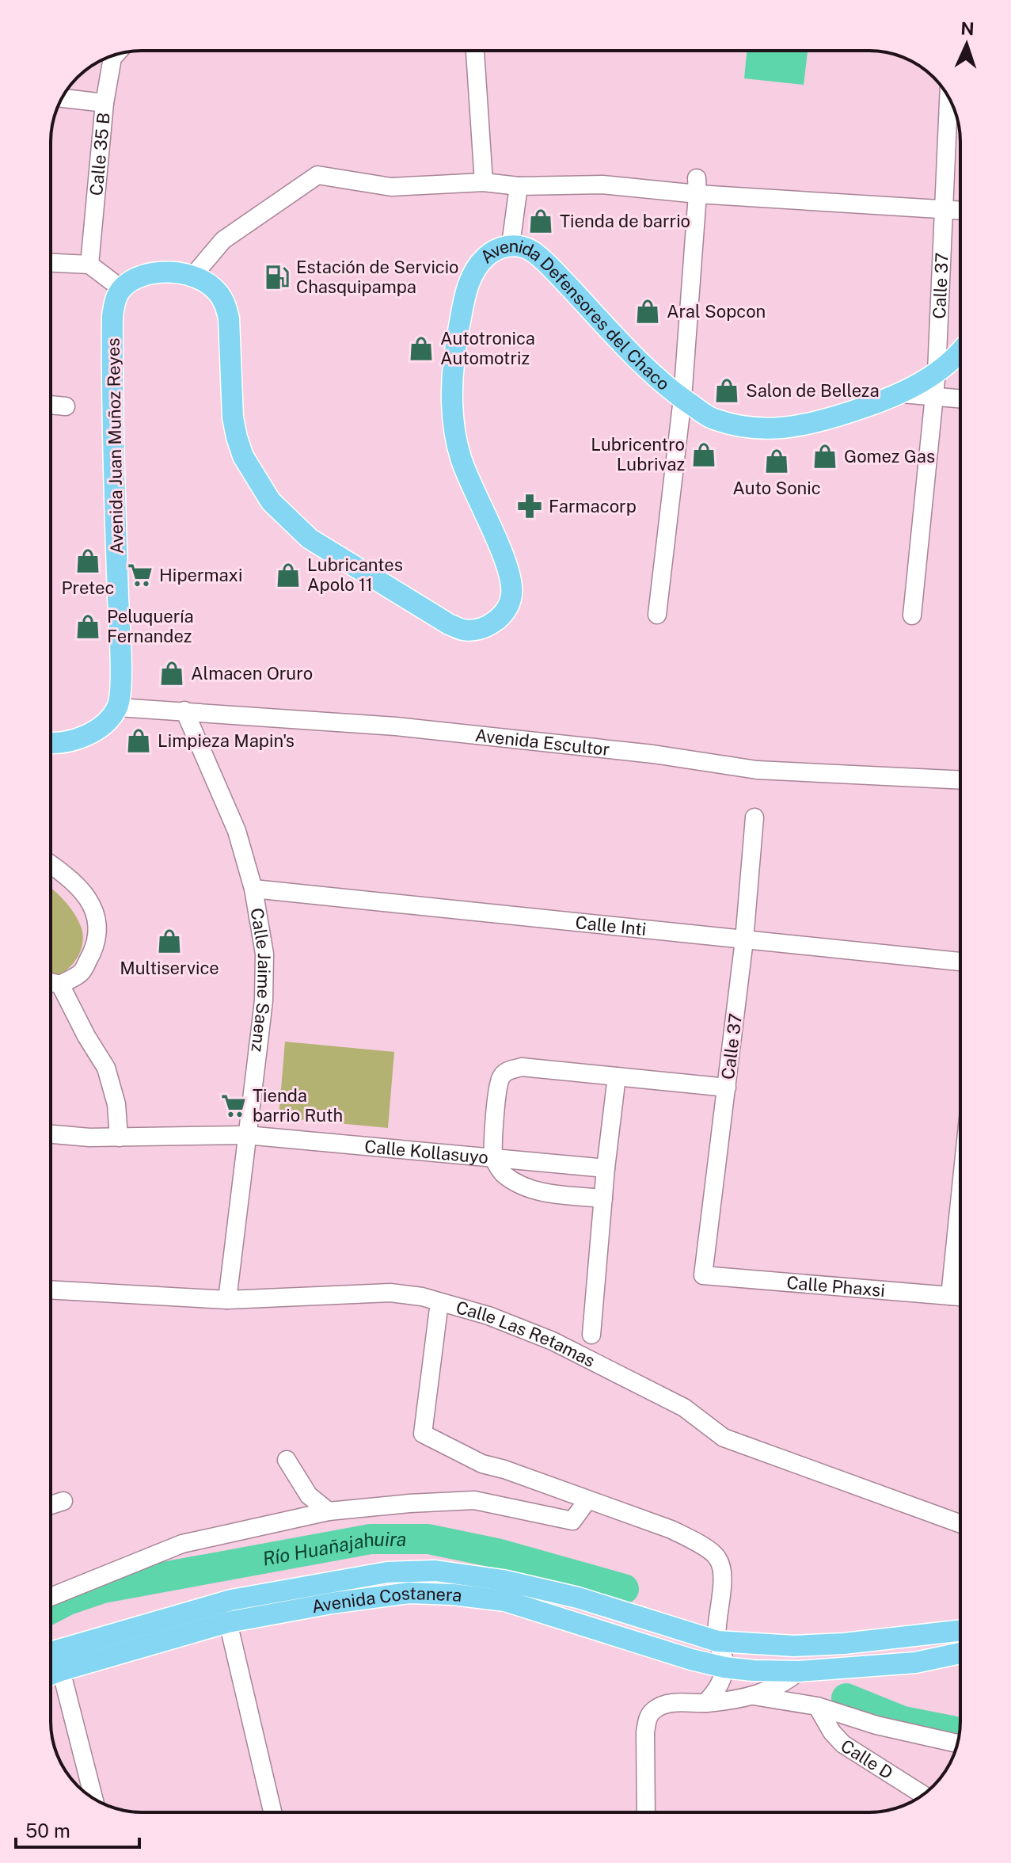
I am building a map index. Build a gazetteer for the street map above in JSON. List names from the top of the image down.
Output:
{
  "streets": {
    "main road": ["Avenida Defensores del Chaco", "Avenida Juan Muñoz Reyes", "Avenida Costanera"],
    "street": [
      "Calle 35 B",
      "Calle 37",
      "Avenida Escultor",
      "Calle Inti",
      "Calle Jaime Saenz",
      "Calle Kollasuyo",
      "Calle Phaxsi",
      "Calle Las Retamas",
      "Calle D"
    ]
  },
  "crossings": [
    ["Calle 37", "Avenida Defensores del Chaco"],
    ["Calle 37", "Calle Inti"],
    ["Calle 37", "Calle Phaxsi"],
    ["Avenida Juan Muñoz Reyes", "Avenida Escultor"],
    ["Avenida Escultor", "Calle Jaime Saenz"],
    ["Calle Inti", "Calle Jaime Saenz"],
    ["Calle Jaime Saenz", "Calle Kollasuyo"],
    ["Calle Jaime Saenz", "Calle Las Retamas"]
  ],
  "water": ["Río Huañajahuira"],
  "places": {
    "shop": [
      "Tienda de barrio",
      "Aral Sopcon",
      "Autotronica Automotriz",
      "Salon de Belleza",
      "Lubricentro Lubrivaz",
      "Gomez Gas",
      "Auto Sonic",
      "Pretec",
      "Lubricantes Apolo 11",
      "Peluquería Fernandez",
      "Almacen Oruro",
      "Limpieza Mapin's",
      "Multiservice"
    ],
    "fuel station": ["Estación de Servicio Chasquipampa"],
    "pharmacy": ["Farmacorp"],
    "supermarket": ["Hipermaxi", "Tienda barrio Ruth"]
  },
  "scale_bar": "50 m",
  "north": "top"
}
